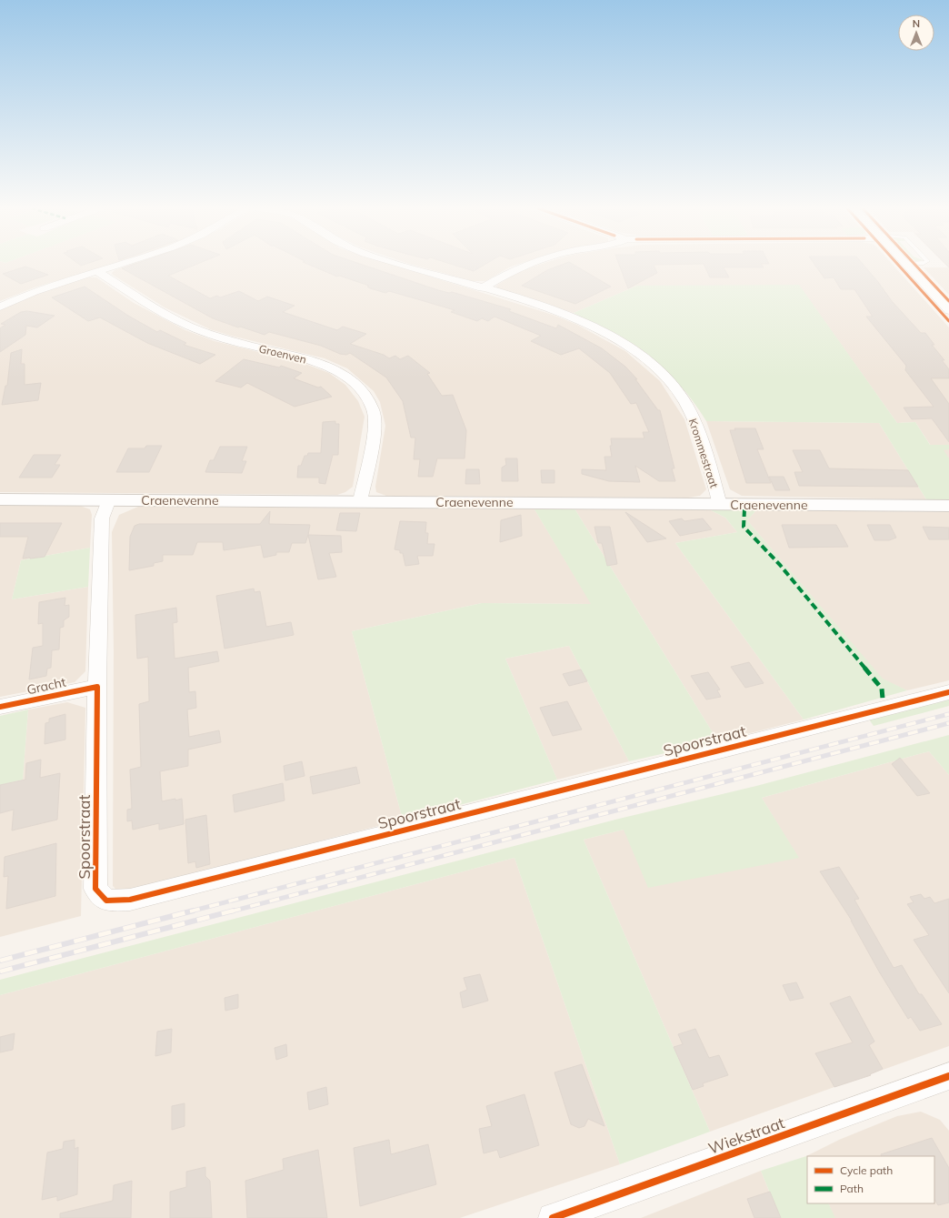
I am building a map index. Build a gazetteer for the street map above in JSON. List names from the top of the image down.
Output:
{
  "streets": {
    "street": [
      "Groenven",
      "Krommestraat",
      "Craenevenne",
      "Gracht",
      "Spoorstraat",
      "Wiekstraat"
    ]
  },
  "crossings": [
    ["Groenven", "Craenevenne"],
    ["Krommestraat", "Craenevenne"],
    ["Craenevenne", "Spoorstraat"],
    ["Gracht", "Spoorstraat"]
  ],
  "legend": ["Cycle path", "Path"],
  "north": "top"
}
